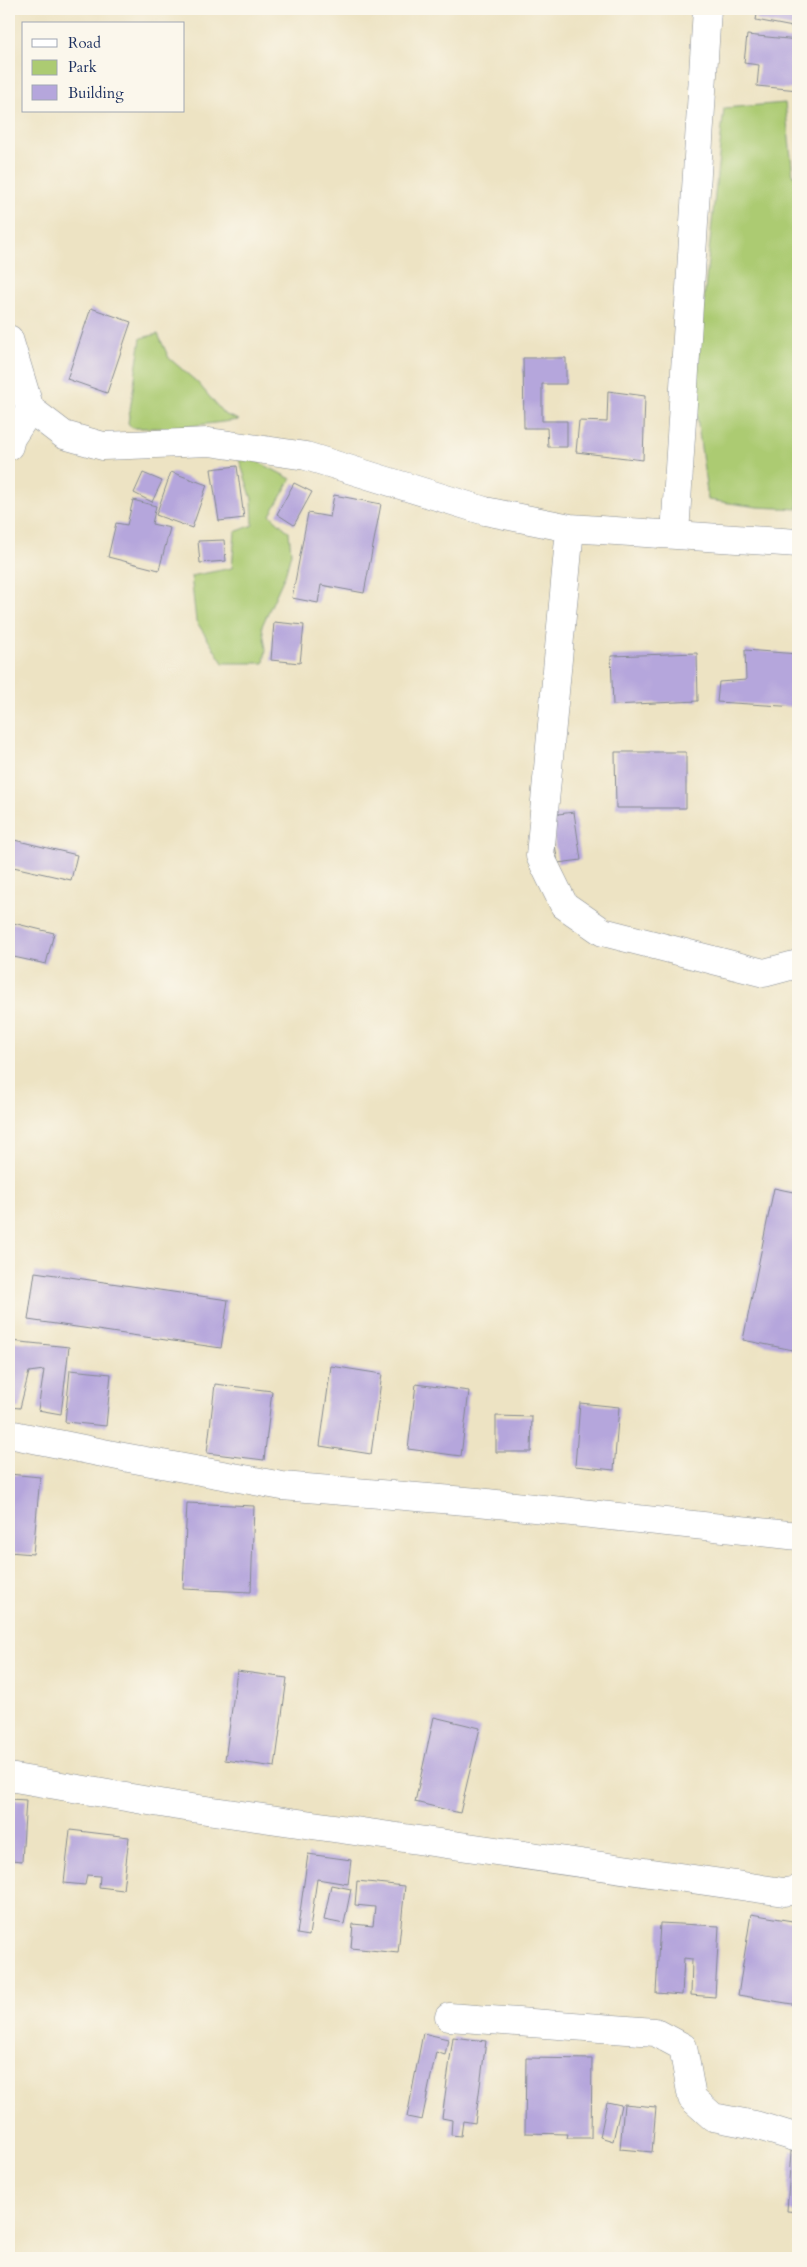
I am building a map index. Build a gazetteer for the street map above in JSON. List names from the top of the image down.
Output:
{
  "legend": ["Road", "Park", "Building"]
}
